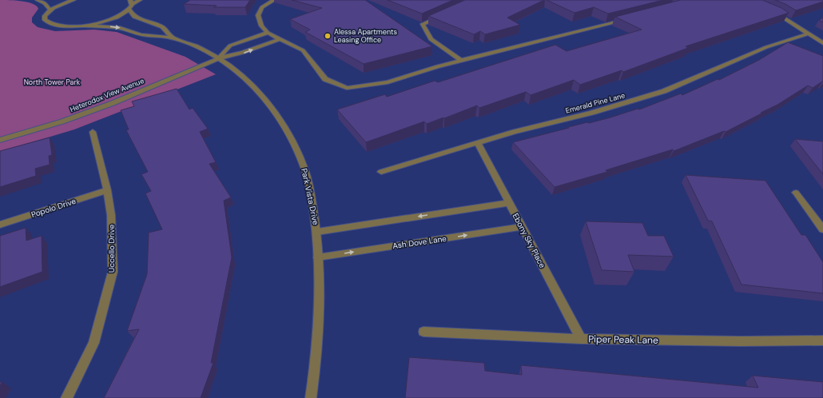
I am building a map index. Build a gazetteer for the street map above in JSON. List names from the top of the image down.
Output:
{
  "streets": {
    "street": [
      "Heterodox View Avenue",
      "Emerald Pine Lane",
      "Park Vista Drive",
      "Popolo Drive",
      "Ebony Sky Place",
      "Ash Dove Lane",
      "Uccello Drive",
      "Piper Peak Lane"
    ]
  },
  "crossings": [
    ["Heterodox View Avenue", "Park Vista Drive"],
    ["Emerald Pine Lane", "Ebony Sky Place"],
    ["Park Vista Drive", "Ash Dove Lane"],
    ["Popolo Drive", "Uccello Drive"],
    ["Ebony Sky Place", "Ash Dove Lane"],
    ["Ebony Sky Place", "Piper Peak Lane"]
  ],
  "parks": ["North Tower Park"],
  "places": ["Alessa Apartments Leasing Office"]
}
